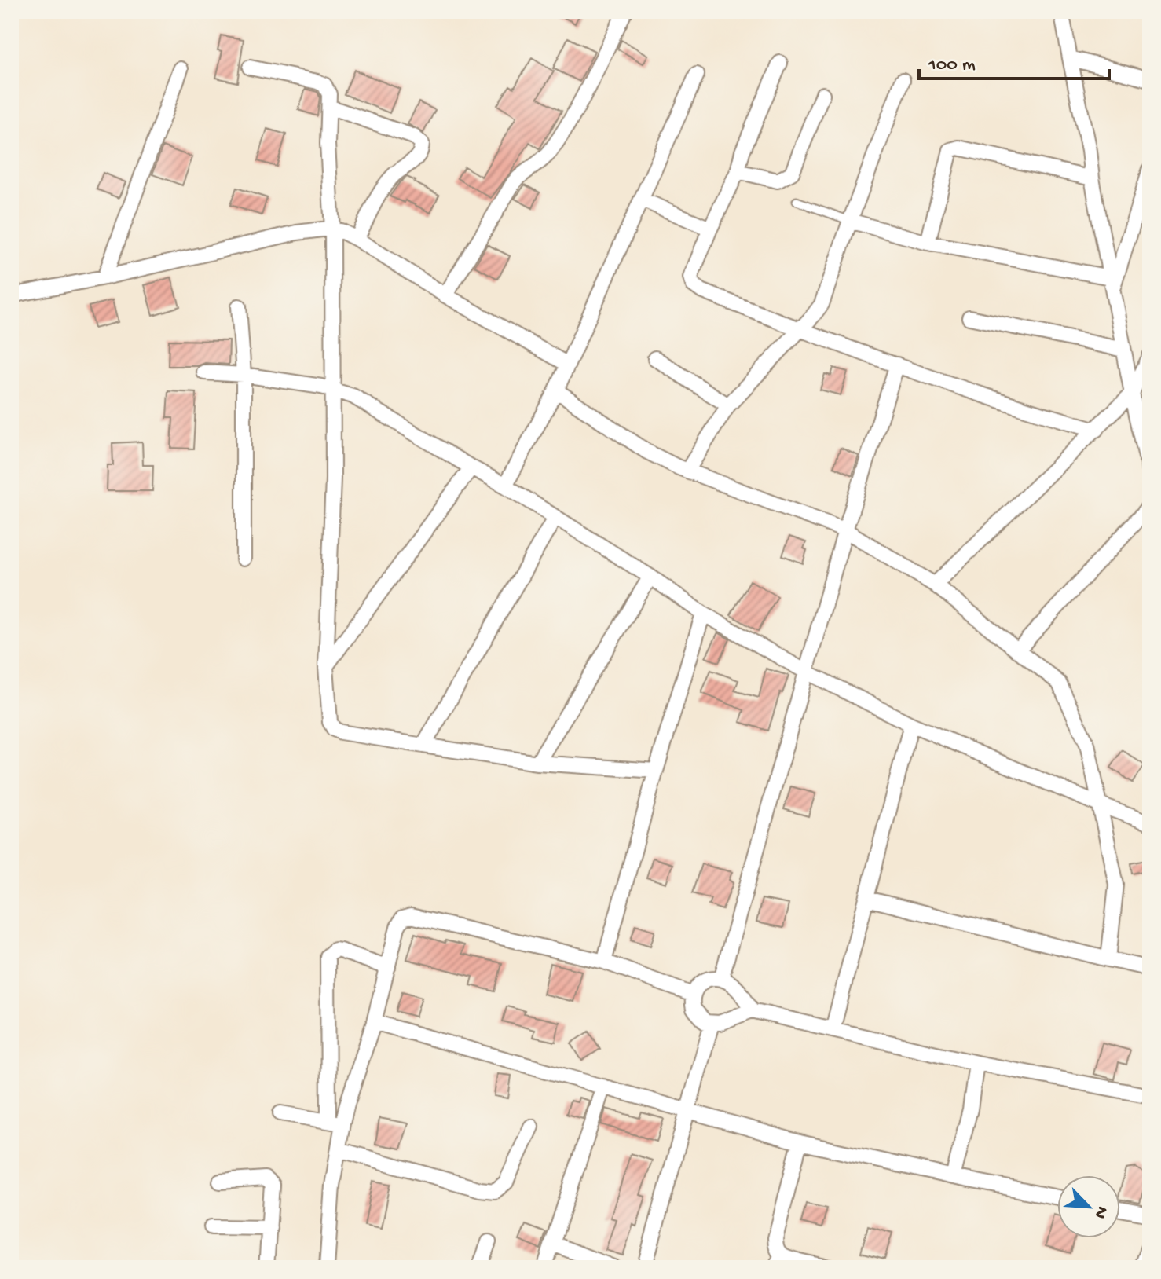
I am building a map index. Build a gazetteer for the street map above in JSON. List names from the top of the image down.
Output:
{
  "scale_bar": "100 m",
  "north": "bottom right"
}
